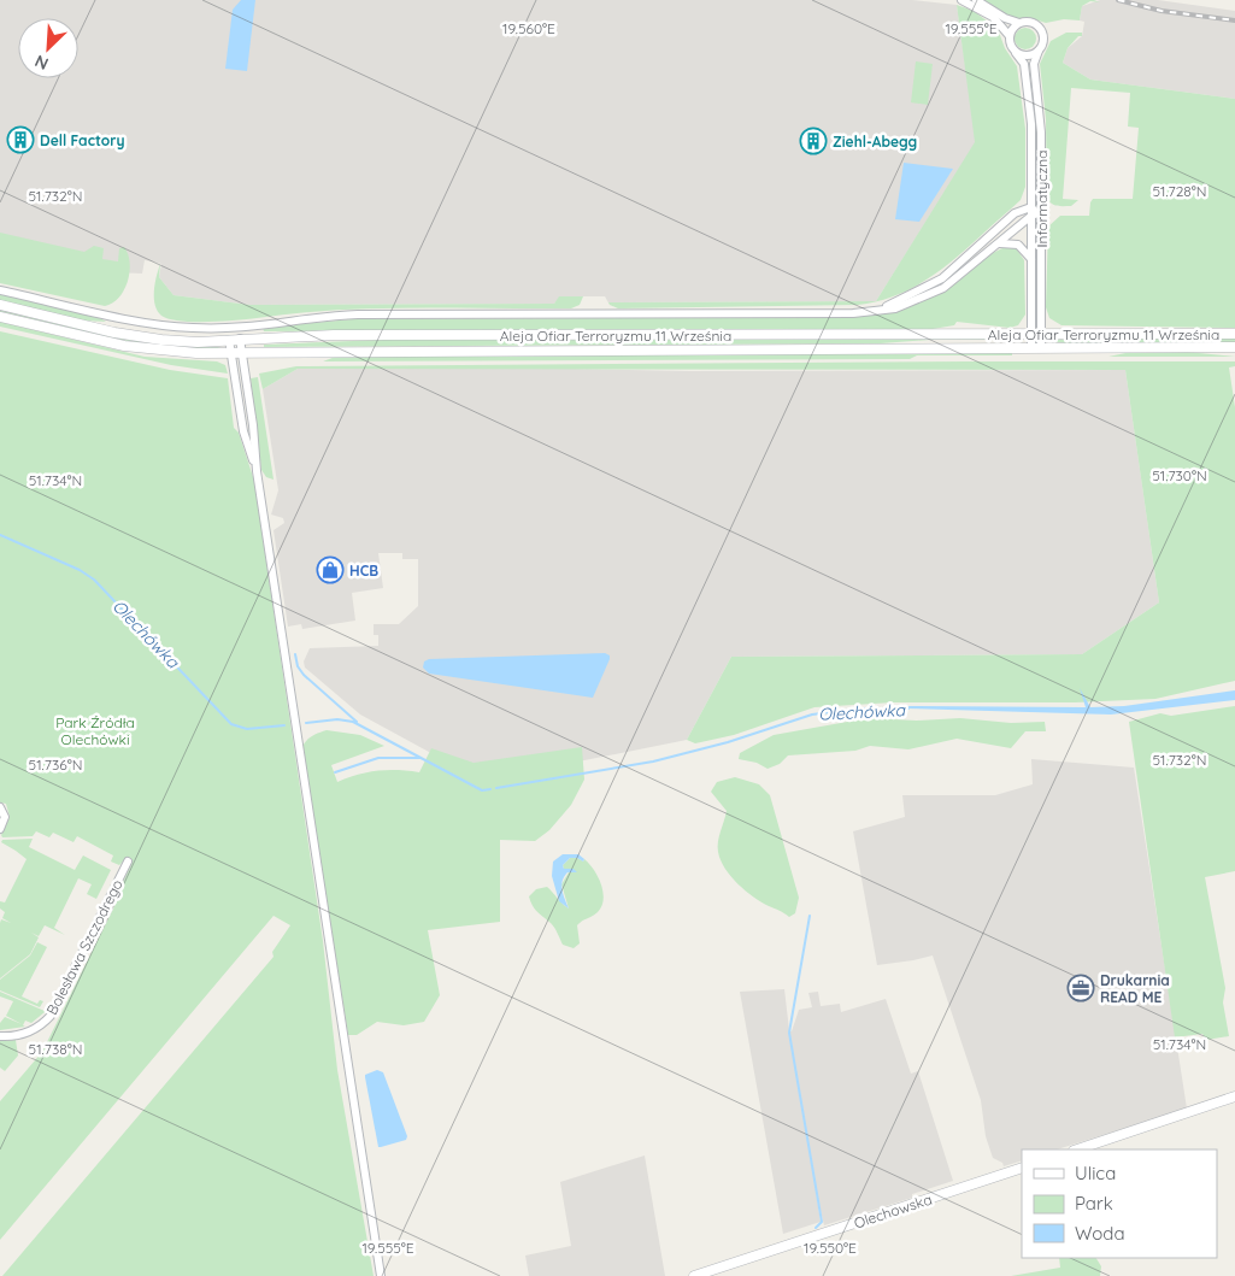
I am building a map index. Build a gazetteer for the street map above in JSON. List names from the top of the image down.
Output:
{
  "streets": {
    "street": [
      "Informatyczna",
      "Aleja Ofiar Terroryzmu 11 Września",
      "Bolesława Szczodrego",
      "Olechowska"
    ]
  },
  "crossings": [
    ["Informatyczna", "Aleja Ofiar Terroryzmu 11 Września"]
  ],
  "water": ["Olechówka"],
  "parks": ["Park Źródła Olechówki"],
  "places": {
    "building": ["Dell Factory", "Ziehl-Abegg"],
    "shop": ["HCB"],
    "office": ["Drukarnia READ ME"]
  },
  "legend": ["Ulica", "Park", "Woda"],
  "north": "bottom left",
  "coordinates": [
    "19.560°E",
    "19.555°E",
    "51.728°N",
    "51.732°N",
    "51.730°N",
    "51.734°N",
    "51.736°N",
    "51.738°N",
    "19.550°E"
  ]
}
